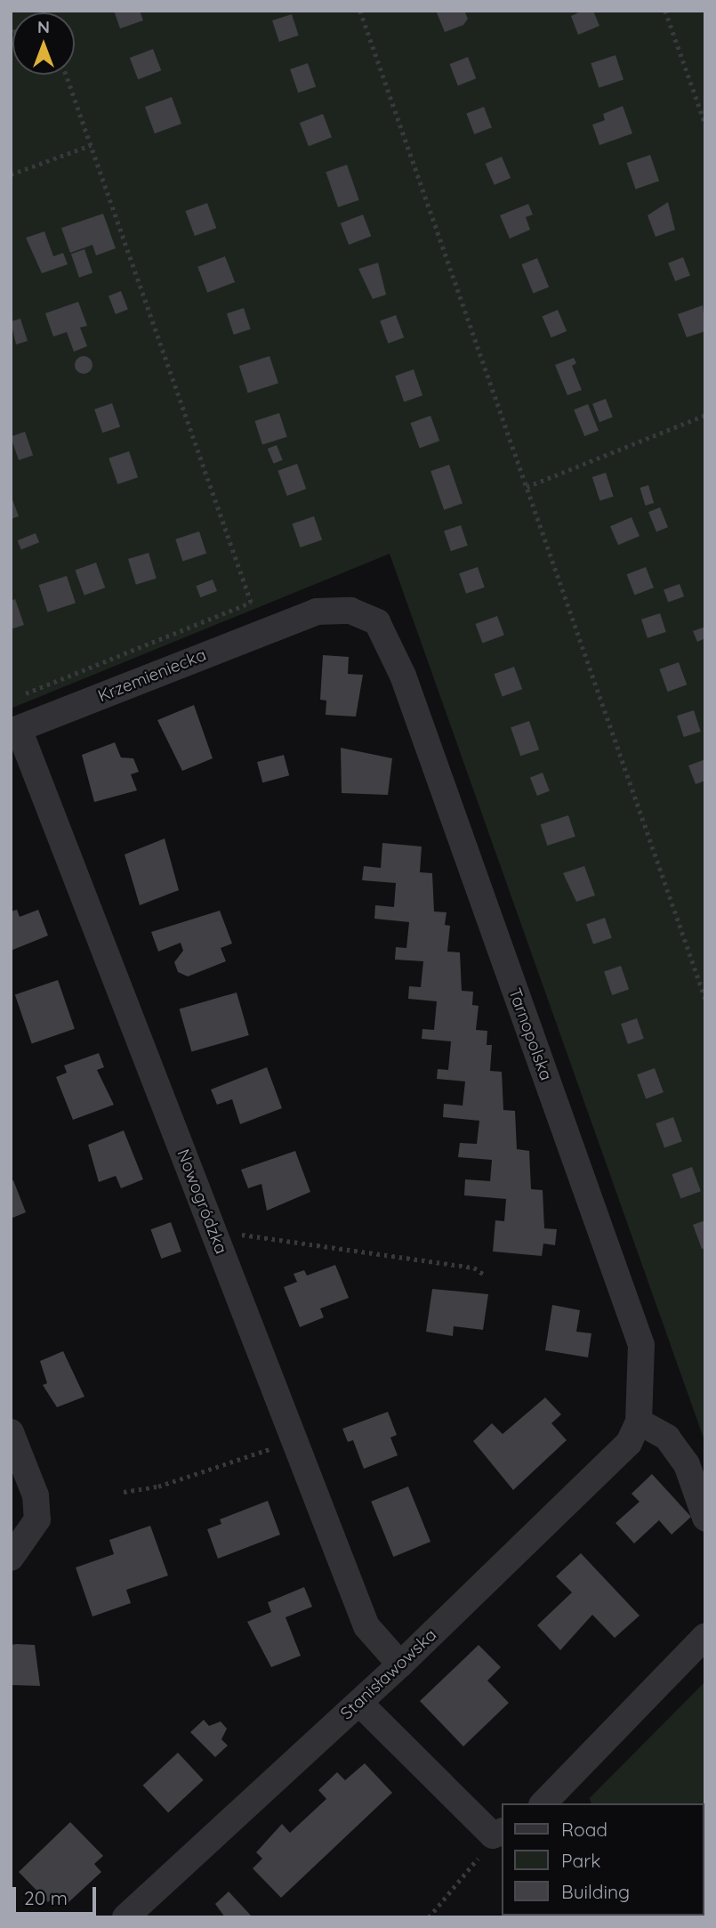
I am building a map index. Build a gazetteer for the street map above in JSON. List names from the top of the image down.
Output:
{
  "streets": {
    "street": [
      "Krzemieniecka",
      "Tarnopolska",
      "Nowogródzka",
      "Stanisławowska"
    ]
  },
  "crossings": [
    ["Krzemieniecka", "Tarnopolska"],
    ["Krzemieniecka", "Nowogródzka"],
    ["Tarnopolska", "Stanisławowska"],
    ["Nowogródzka", "Stanisławowska"]
  ],
  "legend": ["Road", "Park", "Building"],
  "scale_bar": "20 m",
  "north": "top"
}
